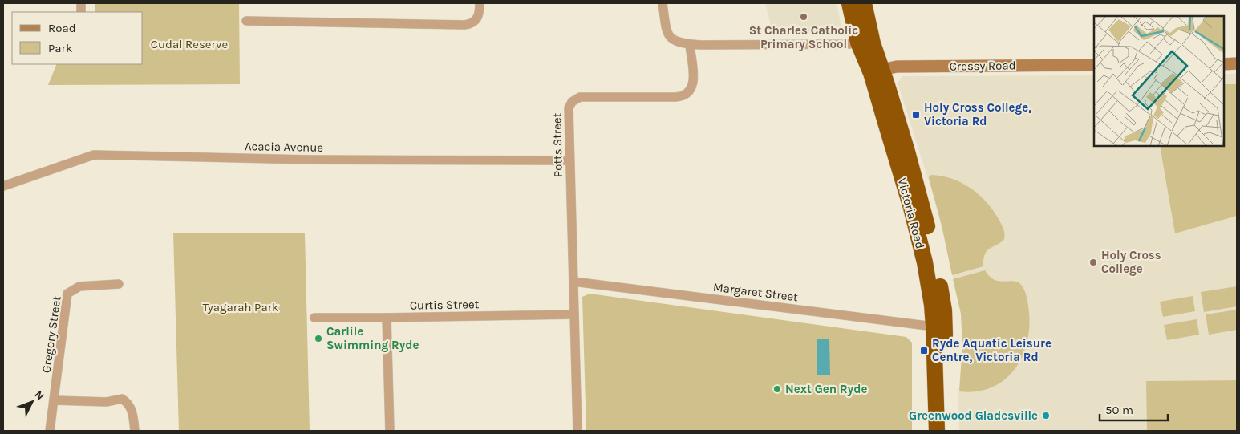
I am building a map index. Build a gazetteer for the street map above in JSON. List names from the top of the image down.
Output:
{
  "streets": {
    "highway": ["Victoria Road"],
    "street": [
      "Cressy Road",
      "Potts Street",
      "Acacia Avenue",
      "Margaret Street",
      "Curtis Street",
      "Gregory Street"
    ]
  },
  "crossings": [
    ["Cressy Road", "Victoria Road"],
    ["Potts Street", "Acacia Avenue"],
    ["Potts Street", "Margaret Street"],
    ["Potts Street", "Curtis Street"],
    ["Victoria Road", "Margaret Street"]
  ],
  "parks": ["Cudal Reserve", "Tyagarah Park"],
  "places": {
    "other": [
      "St Charles Catholic Primary School",
      "Holy Cross College",
      "Carlile Swimming Ryde",
      "Next Gen Ryde",
      "Greenwood Gladesville"
    ],
    "transit": ["Holy Cross College, Victoria Rd", "Ryde Aquatic Leisure Centre, Victoria Rd"]
  },
  "legend": ["Road", "Park"],
  "scale_bar": "50 m",
  "north": "top right"
}
